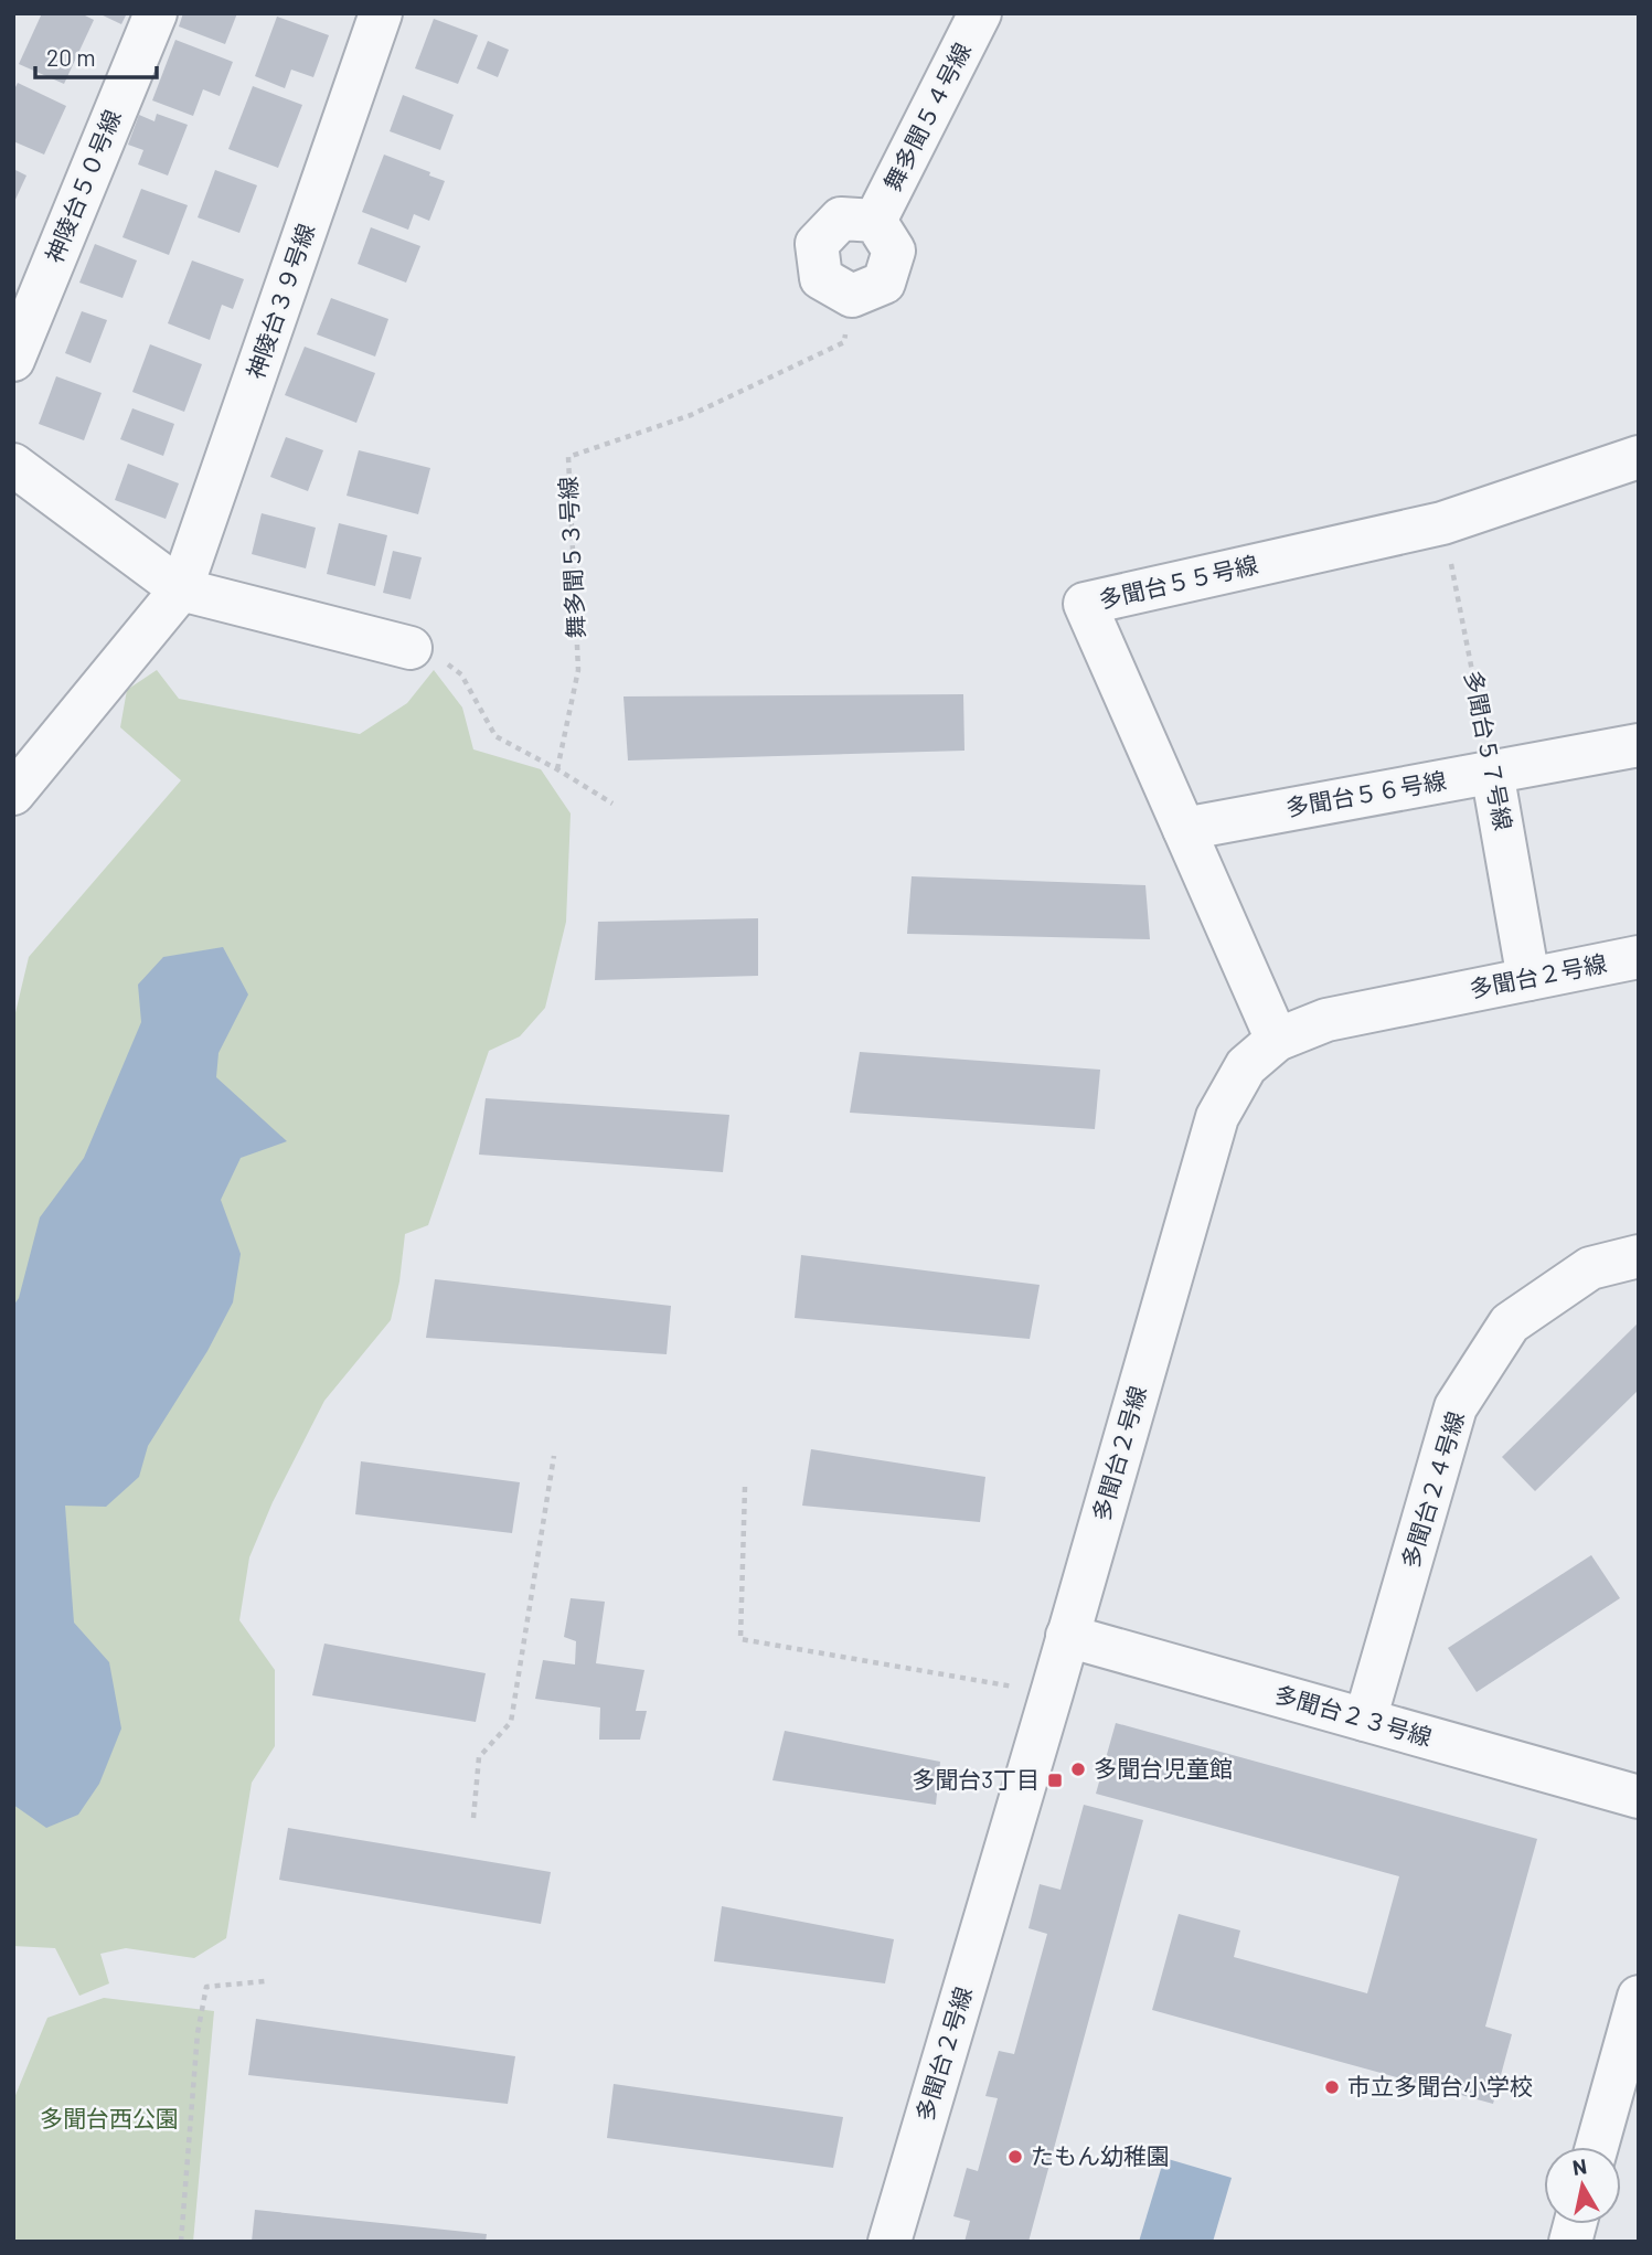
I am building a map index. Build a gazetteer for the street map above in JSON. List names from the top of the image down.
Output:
{
  "streets": {
    "street": [
      "舞多聞５４号線",
      "神陵台５０号線",
      "神陵台３９号線",
      "多聞台５５号線",
      "多聞台５７号線",
      "多聞台５６号線",
      "多聞台２号線",
      "多聞台２４号線",
      "多聞台２３号線"
    ],
    "path": ["舞多聞５３号線"]
  },
  "crossings": [
    ["舞多聞５４号線", "舞多聞５３号線"],
    ["多聞台５５号線", "多聞台５７号線"],
    ["多聞台５５号線", "多聞台５６号線"],
    ["多聞台５５号線", "多聞台２号線"],
    ["多聞台５７号線", "多聞台５６号線"],
    ["多聞台５７号線", "多聞台２号線"],
    ["多聞台２号線", "多聞台２３号線"],
    ["多聞台２４号線", "多聞台２３号線"]
  ],
  "parks": ["多聞台西公園"],
  "places": {
    "other": ["多聞台児童館", "市立多聞台小学校", "たもん幼稚園"],
    "transit": ["多聞台3丁目"]
  },
  "scale_bar": "20 m",
  "north": "top"
}
